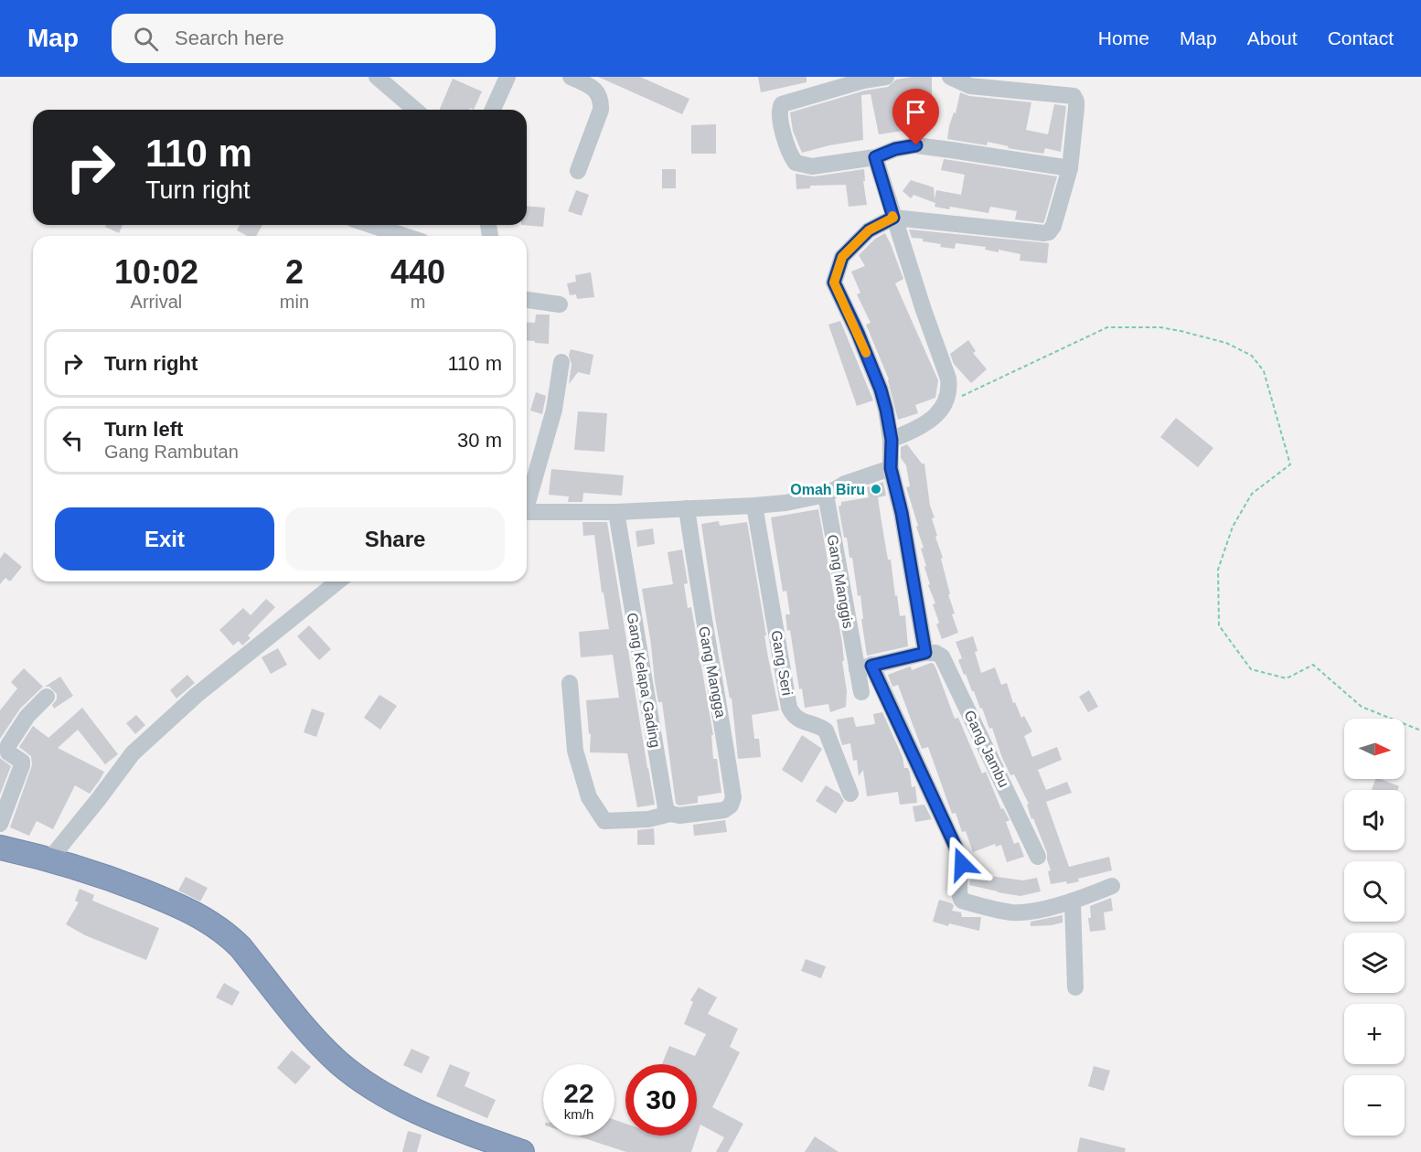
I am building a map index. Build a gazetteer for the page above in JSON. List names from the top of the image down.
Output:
{
  "streets": {
    "street": [
      "Gang Manggis",
      "Gang Seri",
      "Gang Mangga",
      "Gang Kelapa Gading",
      "Gang Jambu"
    ]
  },
  "crossings": [
    ["Gang Mangga", "Gang Kelapa Gading"]
  ],
  "places": ["Omah Biru"],
  "north": "right",
  "page": {
    "header": "Map",
    "search": "Search here",
    "nav": [
      "Home",
      "Map",
      "About",
      "Contact"
    ],
    "turn": ["110 m", "Turn right"],
    "eta": [
      "10:02",
      "Arrival",
      "2",
      "min",
      "440",
      "m"
    ],
    "list": [
      {
        "name": "Turn right",
        "value": "110 m"
      },
      {
        "name": "Turn left",
        "note": "Gang Rambutan",
        "value": "30 m"
      }
    ],
    "buttons": ["Exit", "Share"],
    "map_buttons": ["+", "−"],
    "speed": "22 km/h",
    "limit": "30"
  }
}
